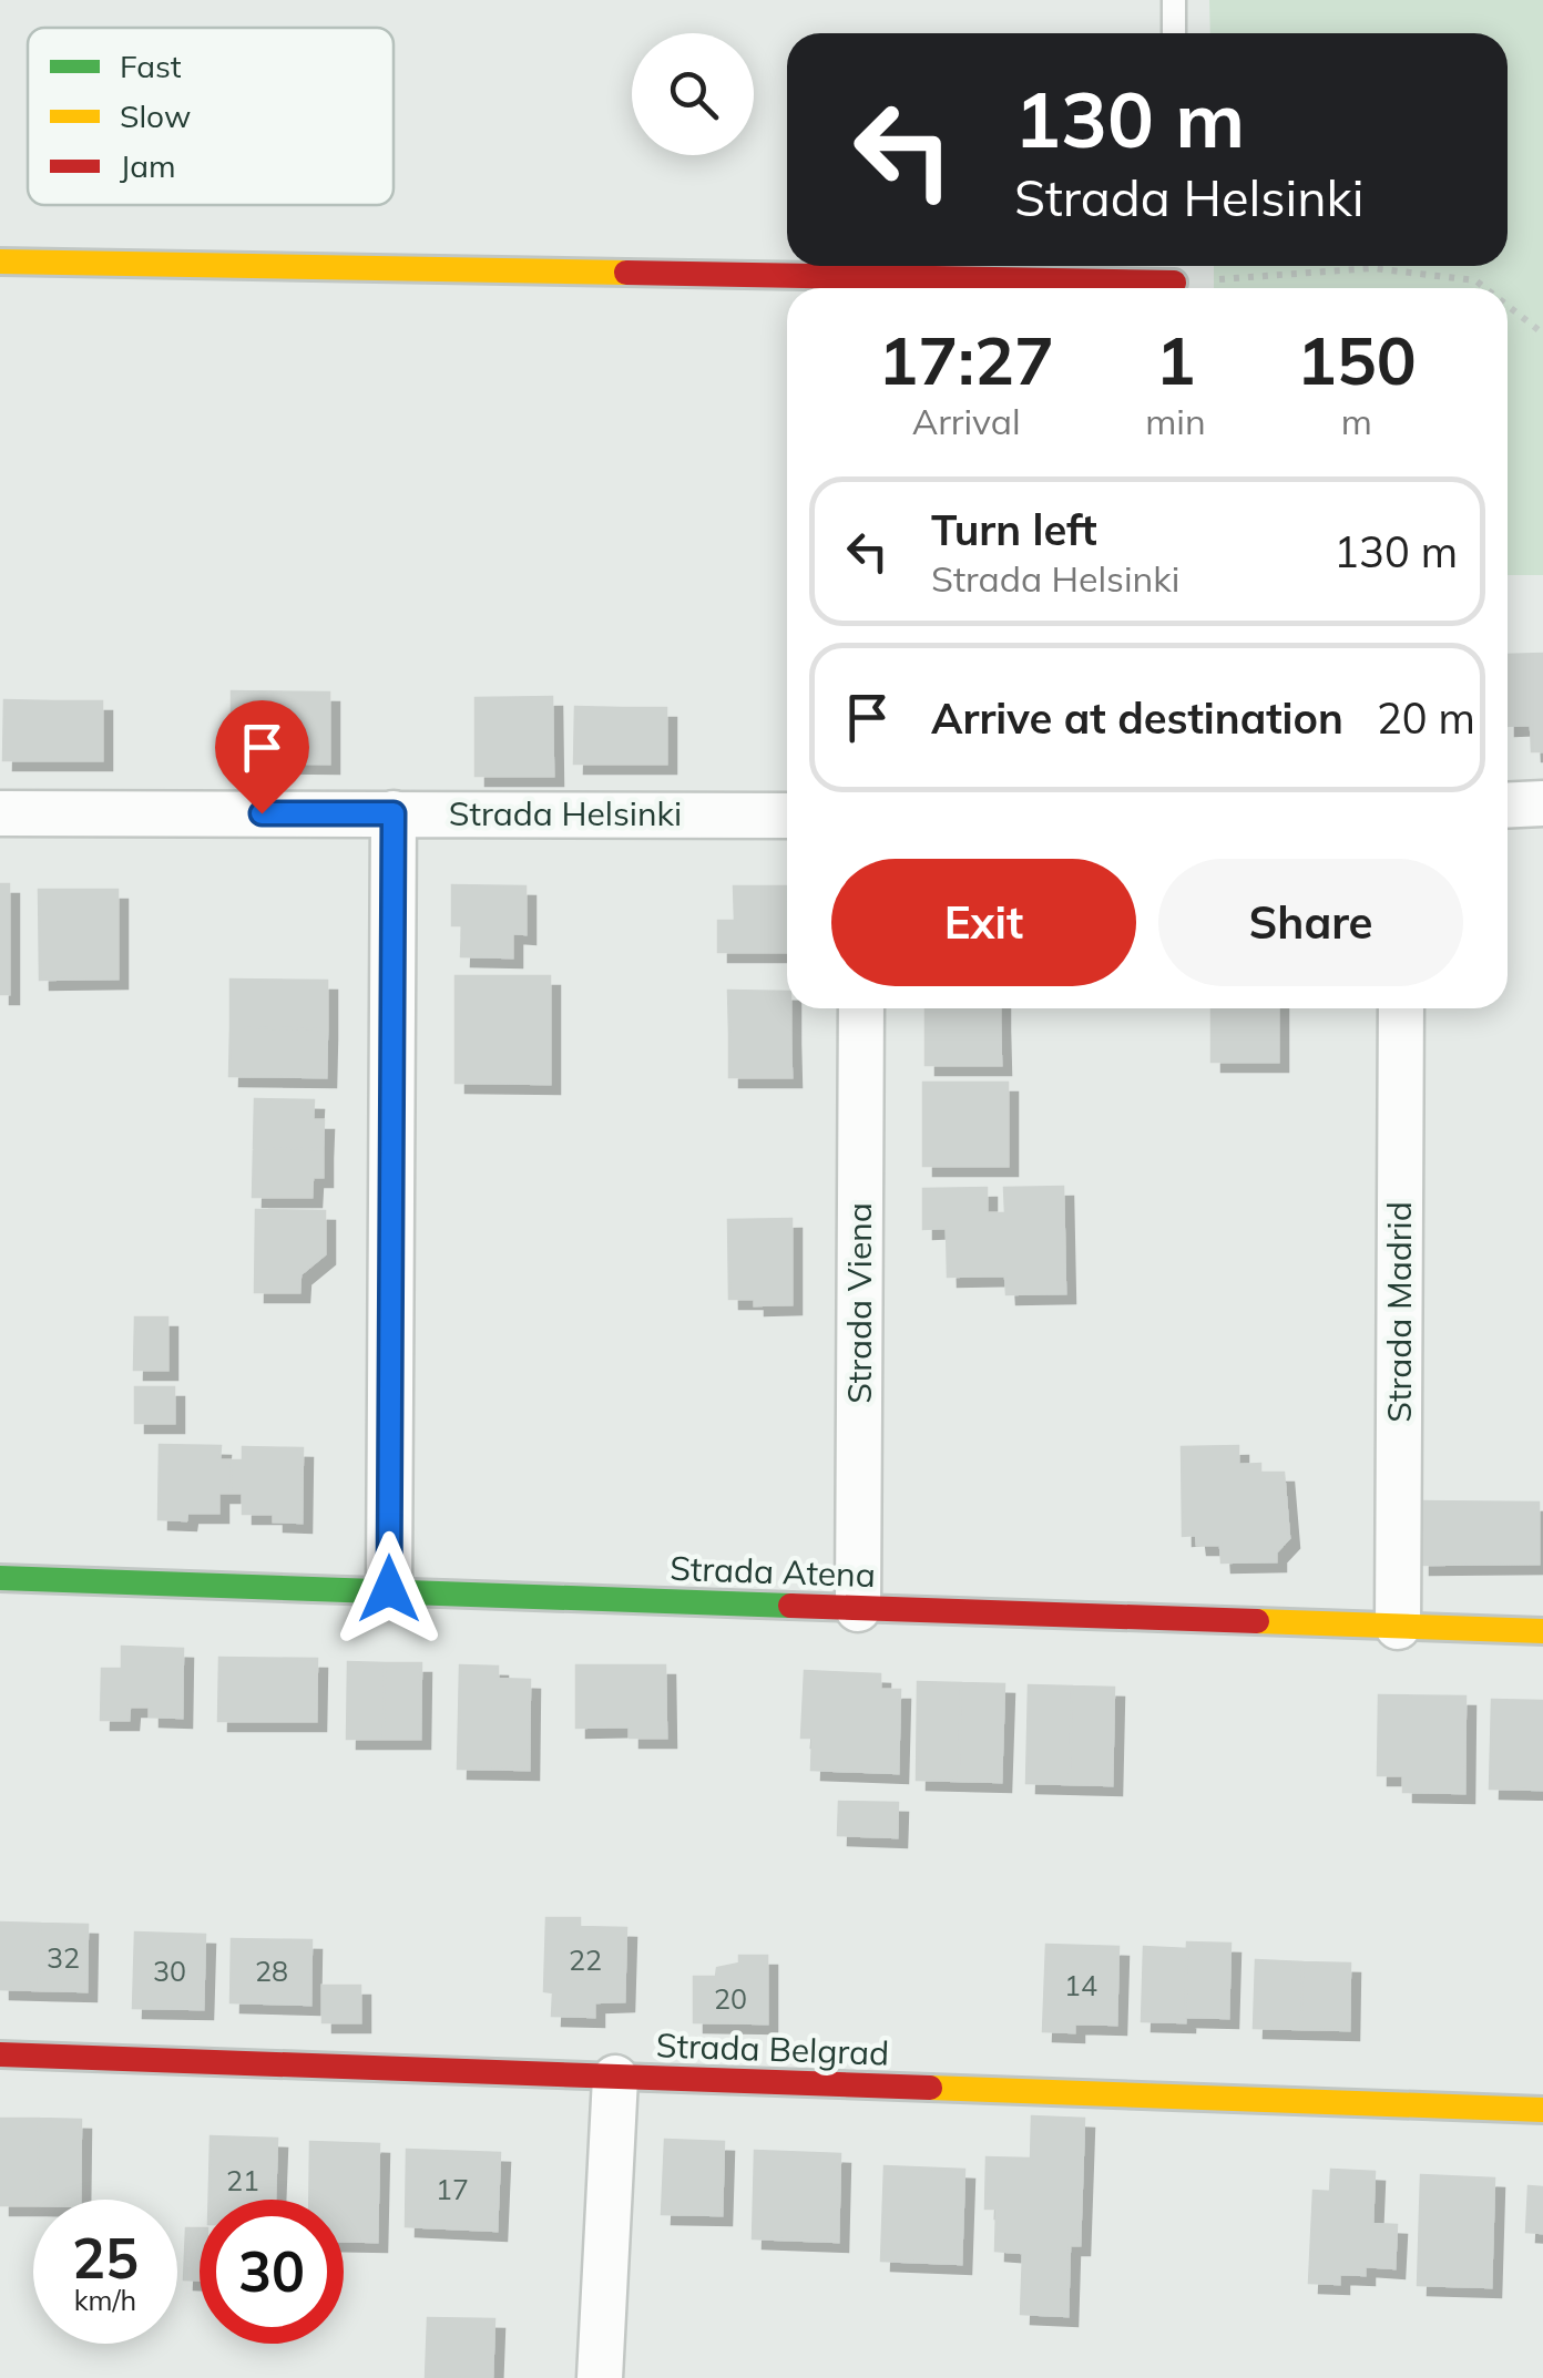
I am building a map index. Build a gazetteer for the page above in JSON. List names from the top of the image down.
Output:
{
  "streets": {
    "street": [
      "Strada Helsinki",
      "Strada Viena",
      "Strada Madrid",
      "Strada Atena",
      "Strada Belgrad"
    ]
  },
  "crossings": [
    ["Strada Viena", "Strada Atena"],
    ["Strada Madrid", "Strada Atena"]
  ],
  "house_numbers": [
    "32",
    "22",
    "30",
    "28",
    "14",
    "20",
    "21",
    "17"
  ],
  "legend": ["Fast", "Slow", "Jam"],
  "page": {
    "turn": ["130 m", "Strada Helsinki"],
    "eta": [
      "17:27",
      "Arrival",
      "1",
      "min",
      "150",
      "m"
    ],
    "list": [
      {
        "name": "Turn left",
        "note": "Strada Helsinki",
        "value": "130 m"
      },
      {
        "name": "Arrive at destination",
        "value": "20 m"
      }
    ],
    "buttons": ["Exit", "Share"],
    "speed": "25 km/h",
    "limit": "30"
  }
}
